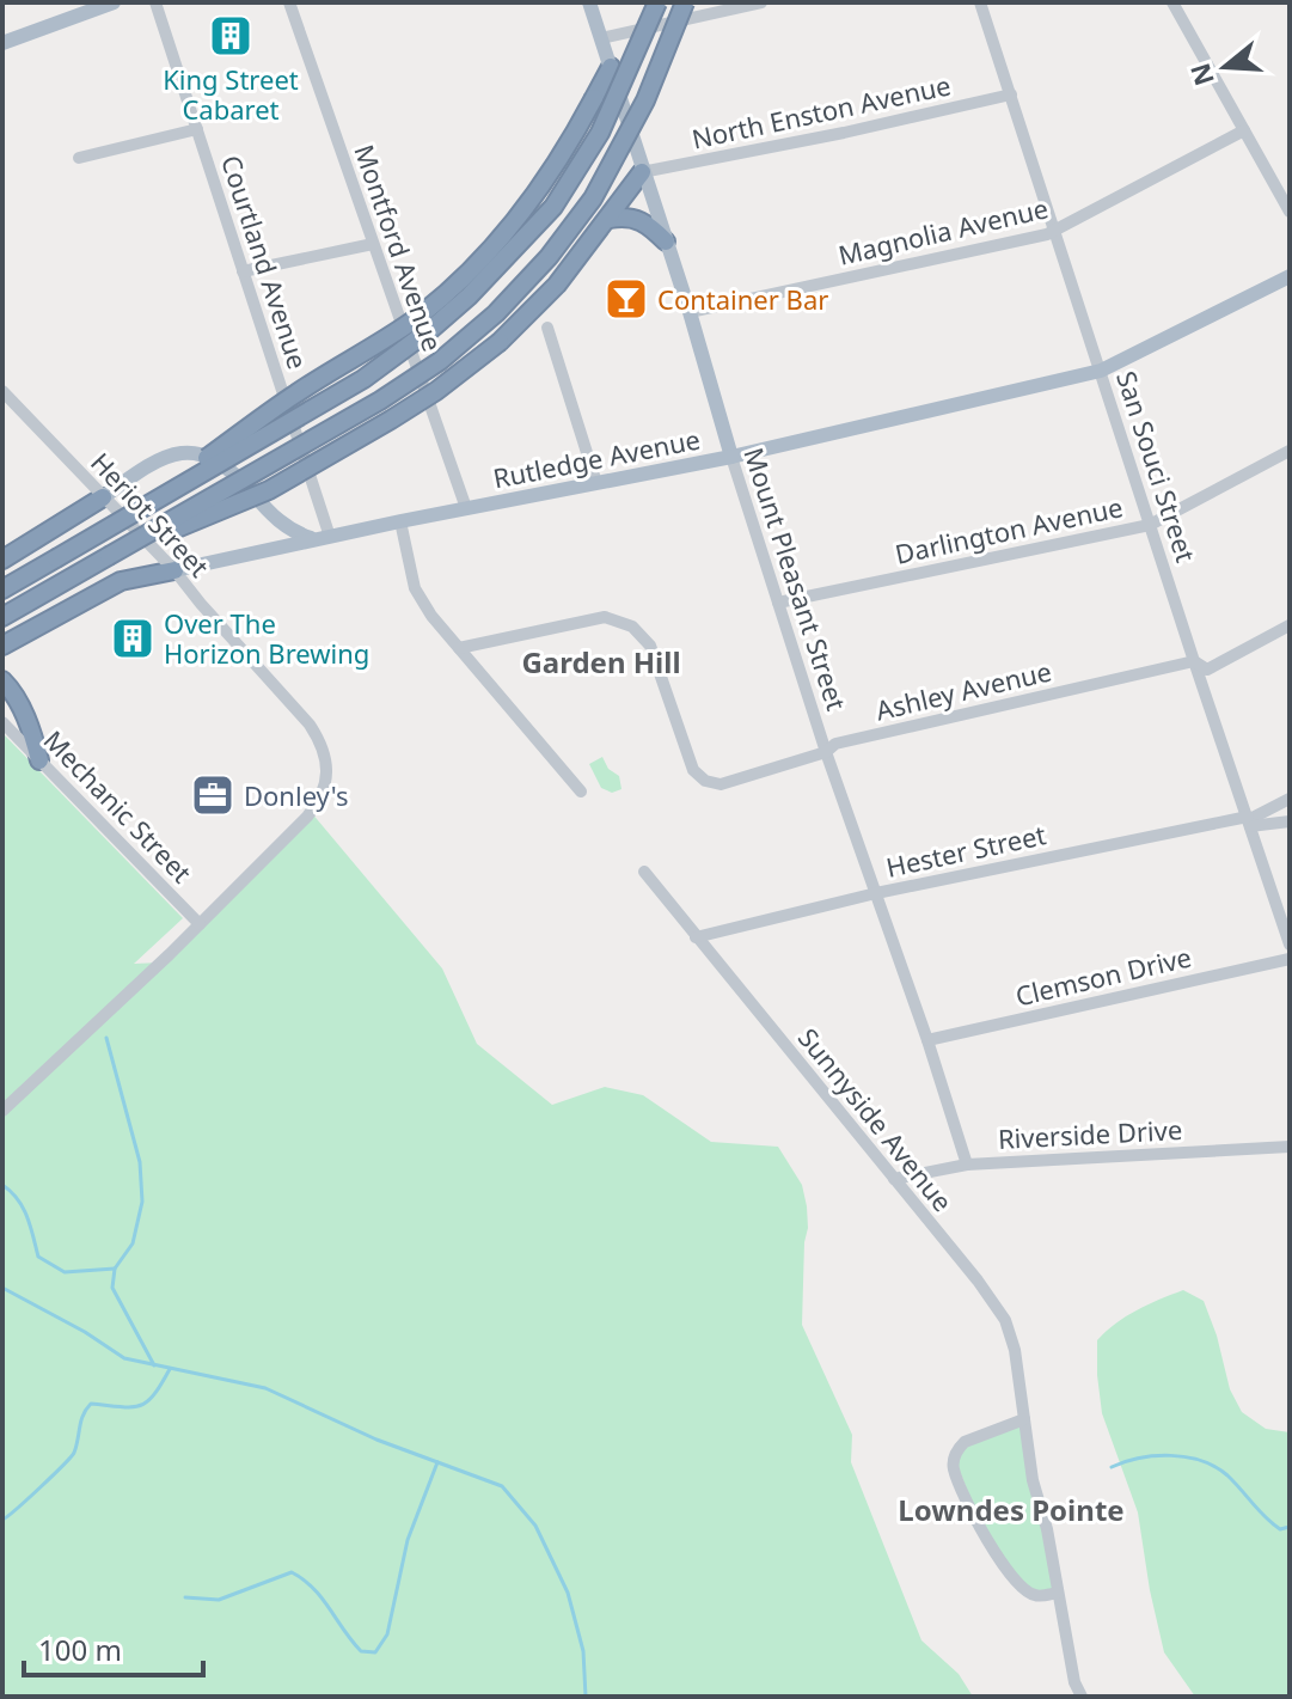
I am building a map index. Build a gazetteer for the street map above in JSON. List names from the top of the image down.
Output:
{
  "streets": {
    "main road": ["Rutledge Avenue", "Mount Pleasant Street"],
    "street": [
      "North Enston Avenue",
      "Magnolia Avenue",
      "Montford Avenue",
      "Courtland Avenue",
      "San Souci Street",
      "Heriot Street",
      "Darlington Avenue",
      "Ashley Avenue",
      "Mechanic Street",
      "Hester Street",
      "Clemson Drive",
      "Sunnyside Avenue",
      "Riverside Drive"
    ]
  },
  "crossings": [
    ["North Enston Avenue", "San Souci Street"],
    ["North Enston Avenue", "Mount Pleasant Street"],
    ["Magnolia Avenue", "San Souci Street"],
    ["Magnolia Avenue", "Mount Pleasant Street"],
    ["Montford Avenue", "Rutledge Avenue"],
    ["Courtland Avenue", "Rutledge Avenue"],
    ["Rutledge Avenue", "San Souci Street"],
    ["Rutledge Avenue", "Heriot Street"],
    ["Rutledge Avenue", "Mount Pleasant Street"],
    ["San Souci Street", "Darlington Avenue"],
    ["San Souci Street", "Ashley Avenue"],
    ["San Souci Street", "Hester Street"],
    ["Heriot Street", "Mechanic Street"],
    ["Darlington Avenue", "Mount Pleasant Street"],
    ["Mount Pleasant Street", "Ashley Avenue"],
    ["Mount Pleasant Street", "Hester Street"],
    ["Mount Pleasant Street", "Clemson Drive"],
    ["Mount Pleasant Street", "Riverside Drive"],
    ["Hester Street", "Sunnyside Avenue"],
    ["Sunnyside Avenue", "Riverside Drive"]
  ],
  "districts": ["Garden Hill", "Lowndes Pointe"],
  "places": {
    "building": ["King Street Cabaret", "Over The Horizon Brewing"],
    "bar": ["Container Bar"],
    "office": ["Donley's"]
  },
  "scale_bar": "100 m",
  "north": "left"
}
